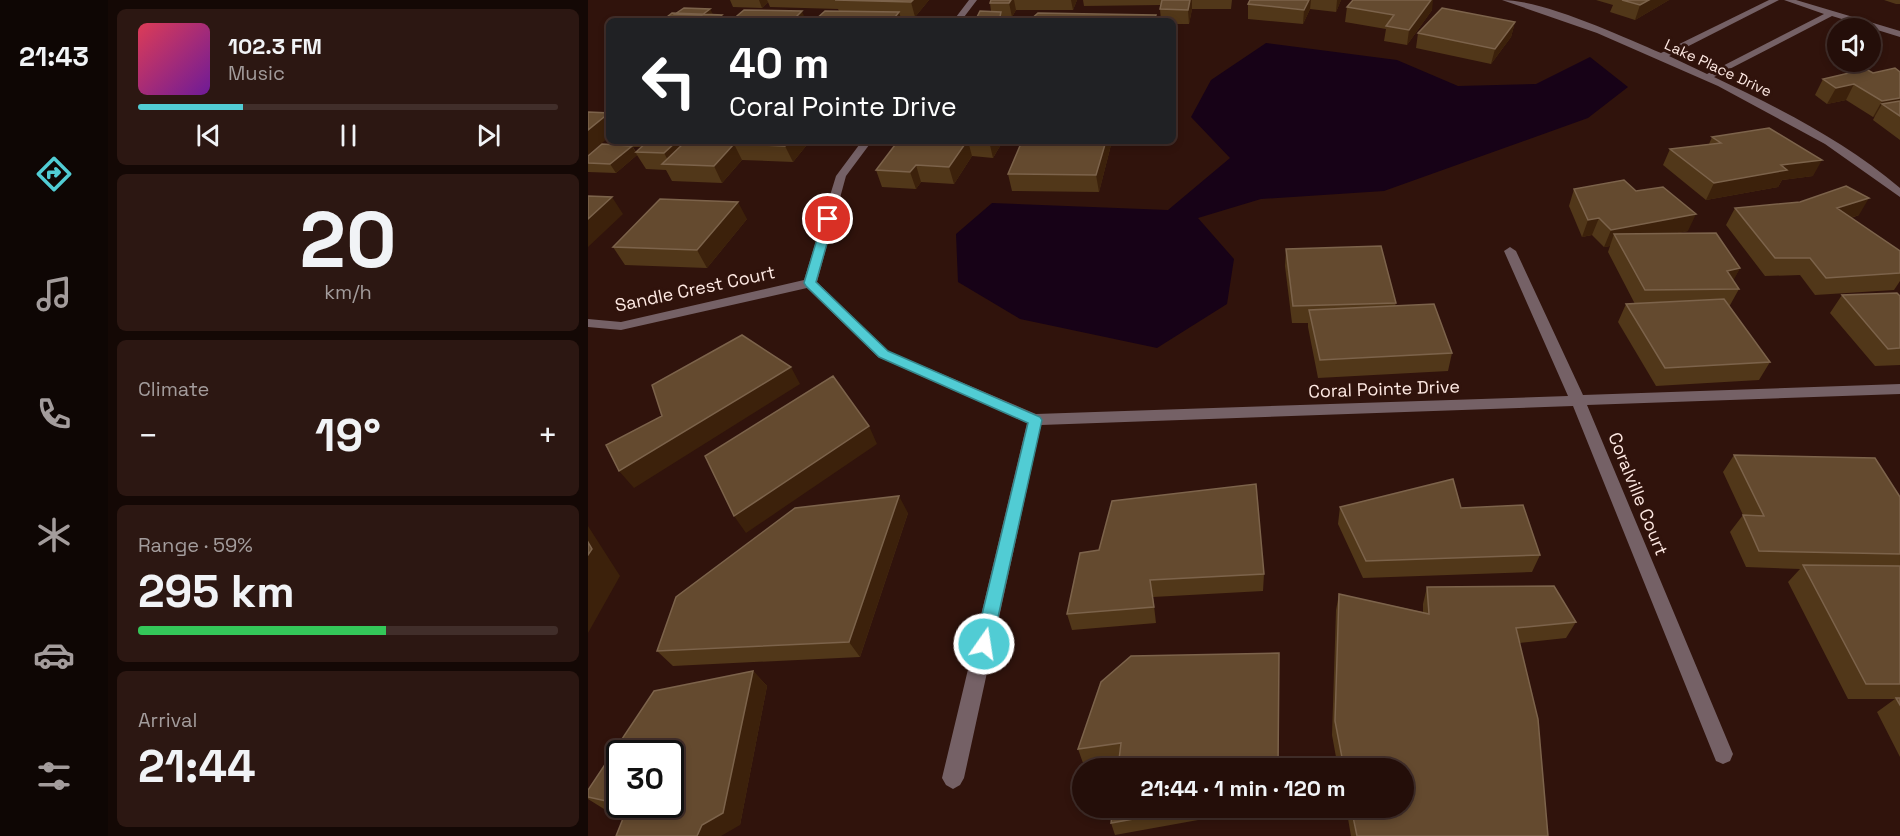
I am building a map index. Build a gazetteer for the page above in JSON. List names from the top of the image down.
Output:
{
  "streets": {
    "street": [
      "Lake Place Drive",
      "Sandle Crest Court",
      "Coral Pointe Drive",
      "Coralville Court"
    ]
  },
  "crossings": [
    ["Sandle Crest Court", "Coral Pointe Drive"],
    ["Coral Pointe Drive", "Coralville Court"]
  ],
  "page": {
    "tabs": "21:43",
    "turn": ["40 m", "Coral Pointe Drive"],
    "song": ["102.3 FM", "Music"],
    "tile": [
      ["20", "km/h"],
      "Climate",
      ["Range · 59%", "295 km"],
      ["Arrival", "21:44"]
    ],
    "heat": ["−", "19°", "+"],
    "limit": "30",
    "trip": "21:44 · 1 min · 120 m"
  }
}
